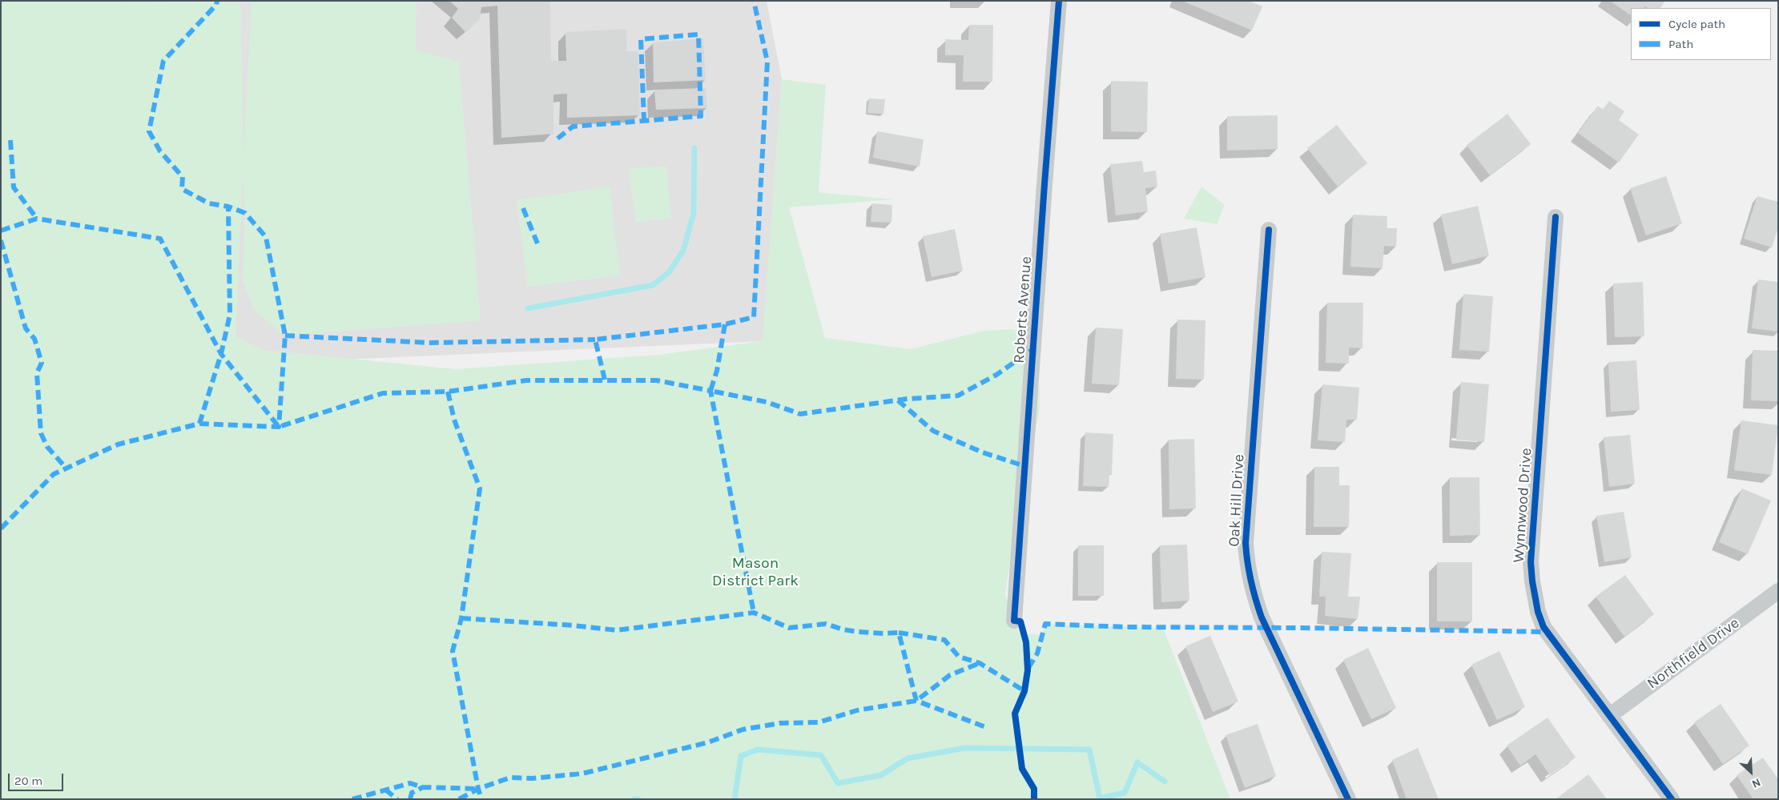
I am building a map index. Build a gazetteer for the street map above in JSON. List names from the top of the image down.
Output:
{
  "streets": {
    "street": [
      "Roberts Avenue",
      "Oak Hill Drive",
      "Wynnwood Drive",
      "Northfield Drive"
    ]
  },
  "crossings": [
    ["Wynnwood Drive", "Northfield Drive"]
  ],
  "parks": ["Mason District Park"],
  "legend": ["Cycle path", "Path"],
  "scale_bar": "20 m",
  "north": "bottom right"
}
